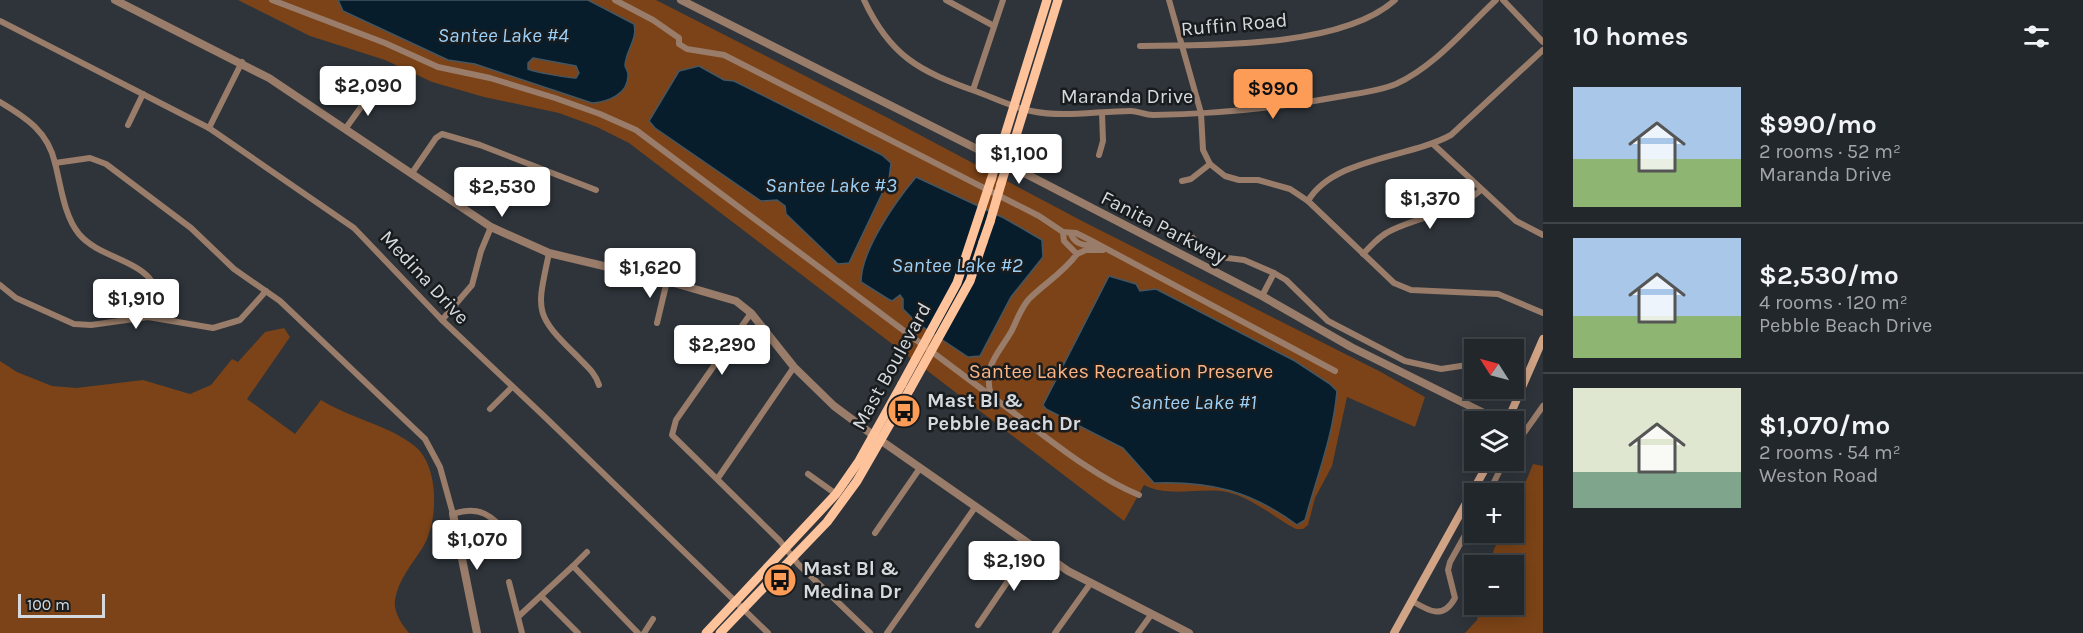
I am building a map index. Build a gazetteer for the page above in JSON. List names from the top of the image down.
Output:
{
  "streets": {
    "main road": ["Mast Boulevard"],
    "street": [
      "Ruffin Road",
      "Maranda Drive",
      "Fanita Parkway",
      "Medina Drive"
    ]
  },
  "crossings": [
    ["Maranda Drive", "Mast Boulevard"],
    ["Fanita Parkway", "Mast Boulevard"],
    ["Medina Drive", "Mast Boulevard"]
  ],
  "water": [
    "Santee Lake #4",
    "Santee Lake #3",
    "Santee Lake #2",
    "Santee Lake #1"
  ],
  "parks": ["Santee Lakes Recreation Preserve"],
  "places": {
    "bus stop": ["Mast Bl & Pebble Beach Dr", "Mast Bl & Medina Dr"]
  },
  "scale_bar": "100 m",
  "north": "top left",
  "page": {
    "heading": "10 homes",
    "price": [
      "$2,090",
      "$990",
      "$1,100",
      "$2,530",
      "$1,370",
      "$1,620",
      "$1,910",
      "$2,290",
      "$1,070",
      "$2,190"
    ],
    "list": [
      {
        "name": "$990/mo",
        "note": "2 rooms · 52 m² · Maranda Drive"
      },
      {
        "name": "$2,530/mo",
        "note": "4 rooms · 120 m² · Pebble Beach Drive"
      },
      {
        "name": "$1,070/mo",
        "note": "2 rooms · 54 m² · Weston Road"
      }
    ],
    "map_buttons": ["+", "−"],
    "scale": "100 m"
  }
}
